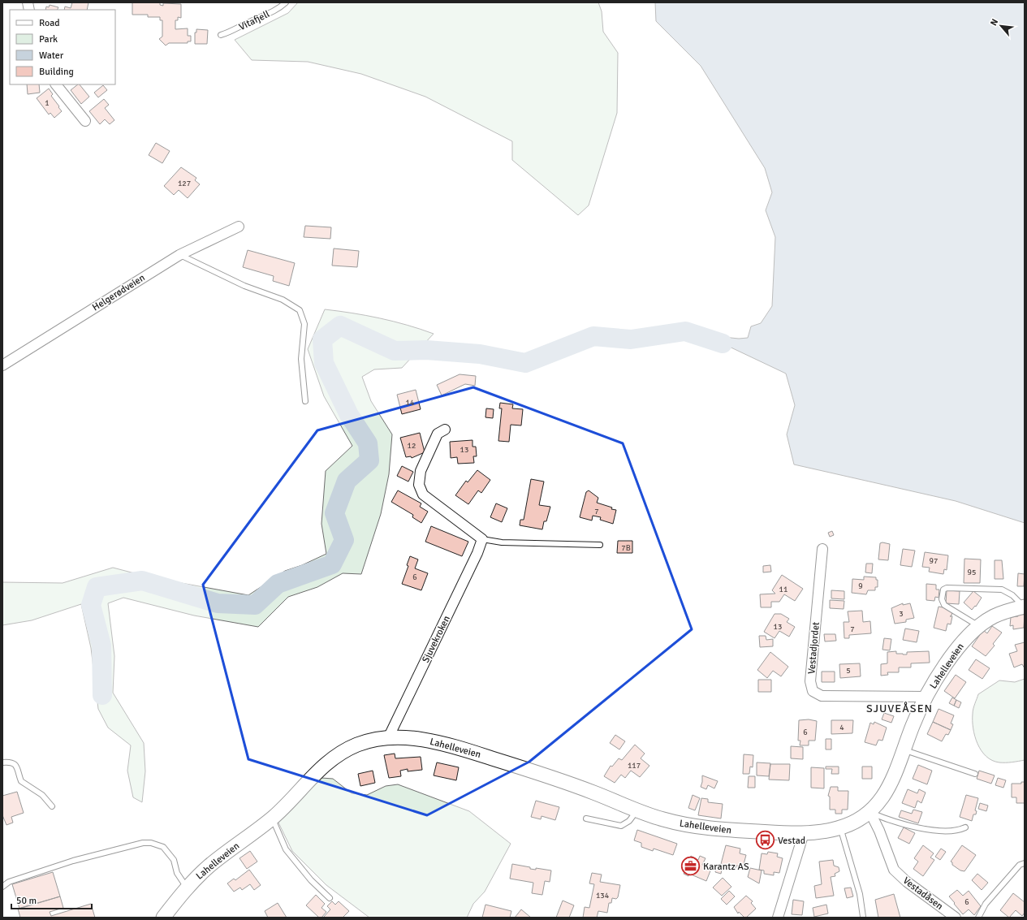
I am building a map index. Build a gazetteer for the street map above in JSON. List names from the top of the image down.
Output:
{
  "streets": {
    "street": [
      "Helgerødveien",
      "Sjuvekroken",
      "Vestadjordet",
      "Lahelleveien",
      "Vestadåsen"
    ],
    "lane": ["Vitafjell"]
  },
  "crossings": [
    ["Sjuvekroken", "Lahelleveien"],
    ["Vestadjordet", "Lahelleveien"],
    ["Lahelleveien", "Vestadåsen"]
  ],
  "districts": ["SJUVEÅSEN"],
  "places": {
    "bus stop": ["Vestad"],
    "office": ["Karantz AS"]
  },
  "house_numbers": [
    "1",
    "127",
    "14",
    "12",
    "13",
    "7",
    "7B",
    "97",
    "95",
    "6",
    "9",
    "11",
    "3",
    "13",
    "7",
    "5",
    "4",
    "6",
    "117",
    "134",
    "6"
  ],
  "legend": [
    "Road",
    "Park",
    "Water",
    "Building"
  ],
  "scale_bar": "50 m",
  "north": "top left"
}
